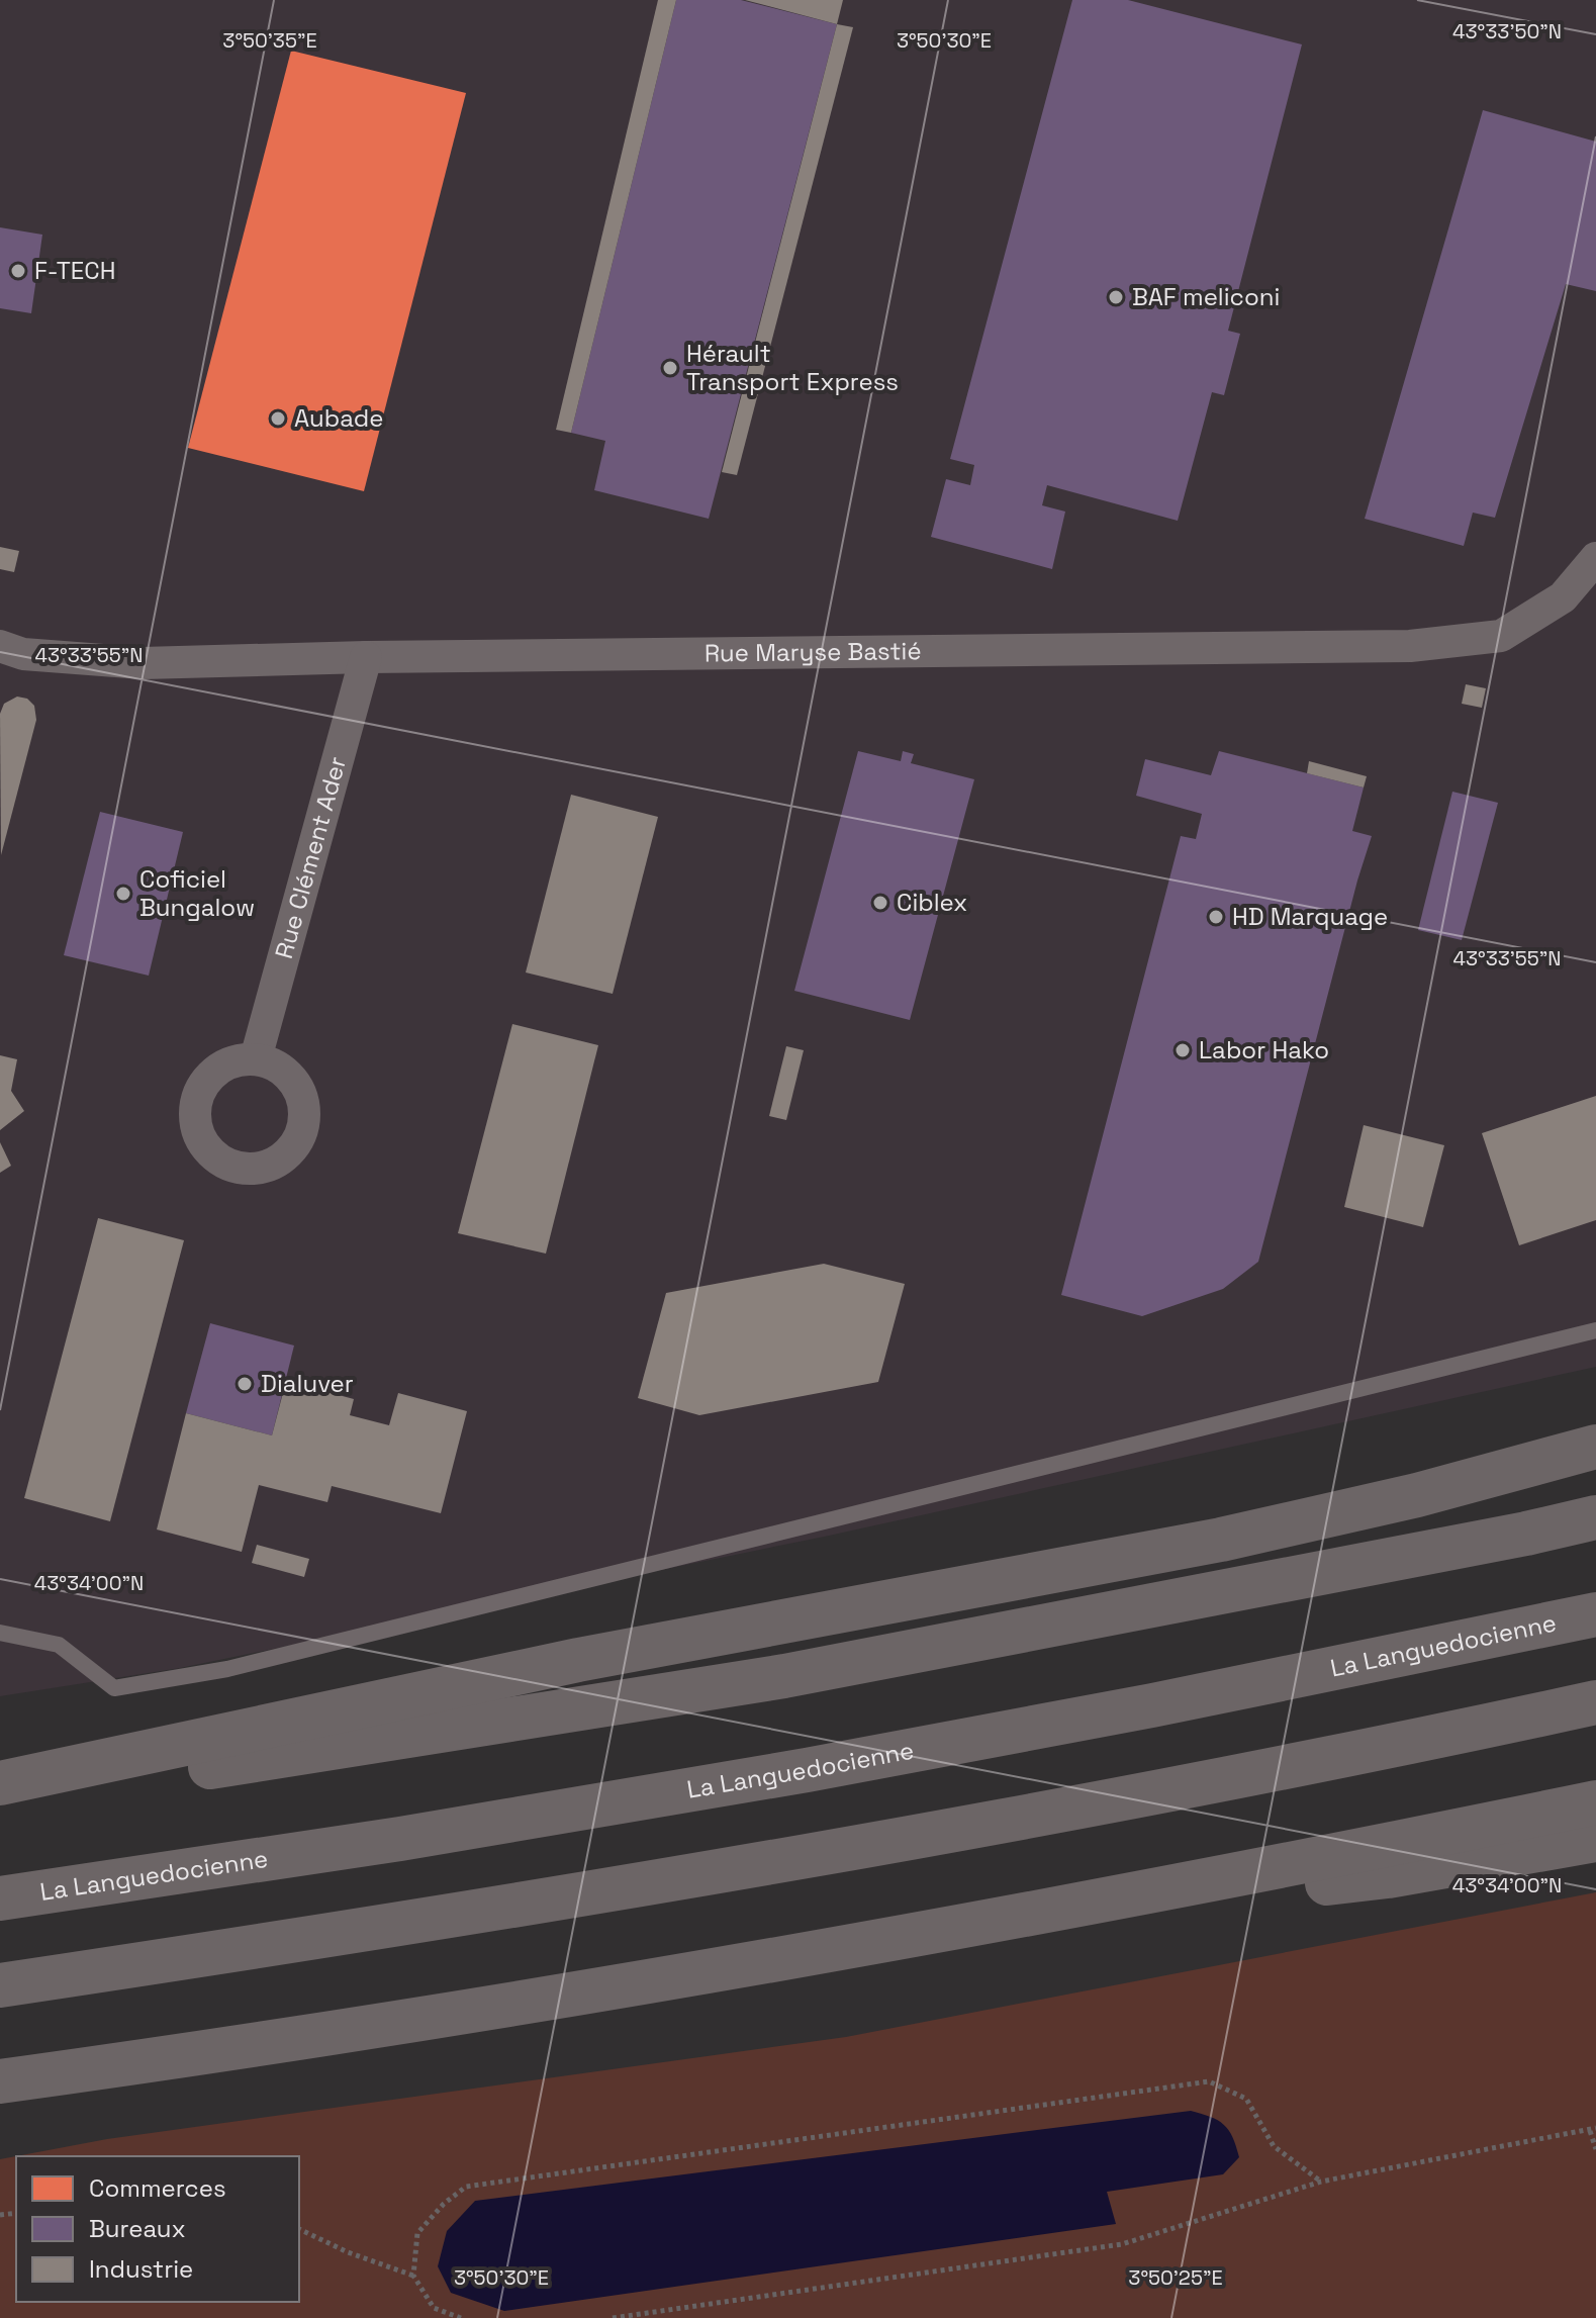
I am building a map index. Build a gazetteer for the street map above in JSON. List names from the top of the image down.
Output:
{
  "streets": {
    "highway": ["La Languedocienne"],
    "street": ["Rue Maryse Bastié", "Rue Clément Ader"]
  },
  "crossings": [
    ["Rue Maryse Bastié", "Rue Clément Ader"]
  ],
  "places": [
    "F-TECH",
    "BAF meliconi",
    "Hérault Transport Express",
    "Aubade",
    "Coficiel Bungalow",
    "Ciblex",
    "HD Marquage",
    "Labor Hako",
    "Dialuver"
  ],
  "legend": ["Commerces", "Bureaux", "Industrie"],
  "coordinates": [
    "43°33'50\"N",
    "3°50'35\"E",
    "3°50'30\"E",
    "43°33'55\"N",
    "43°34'00\"N",
    "3°50'25\"E"
  ]
}
